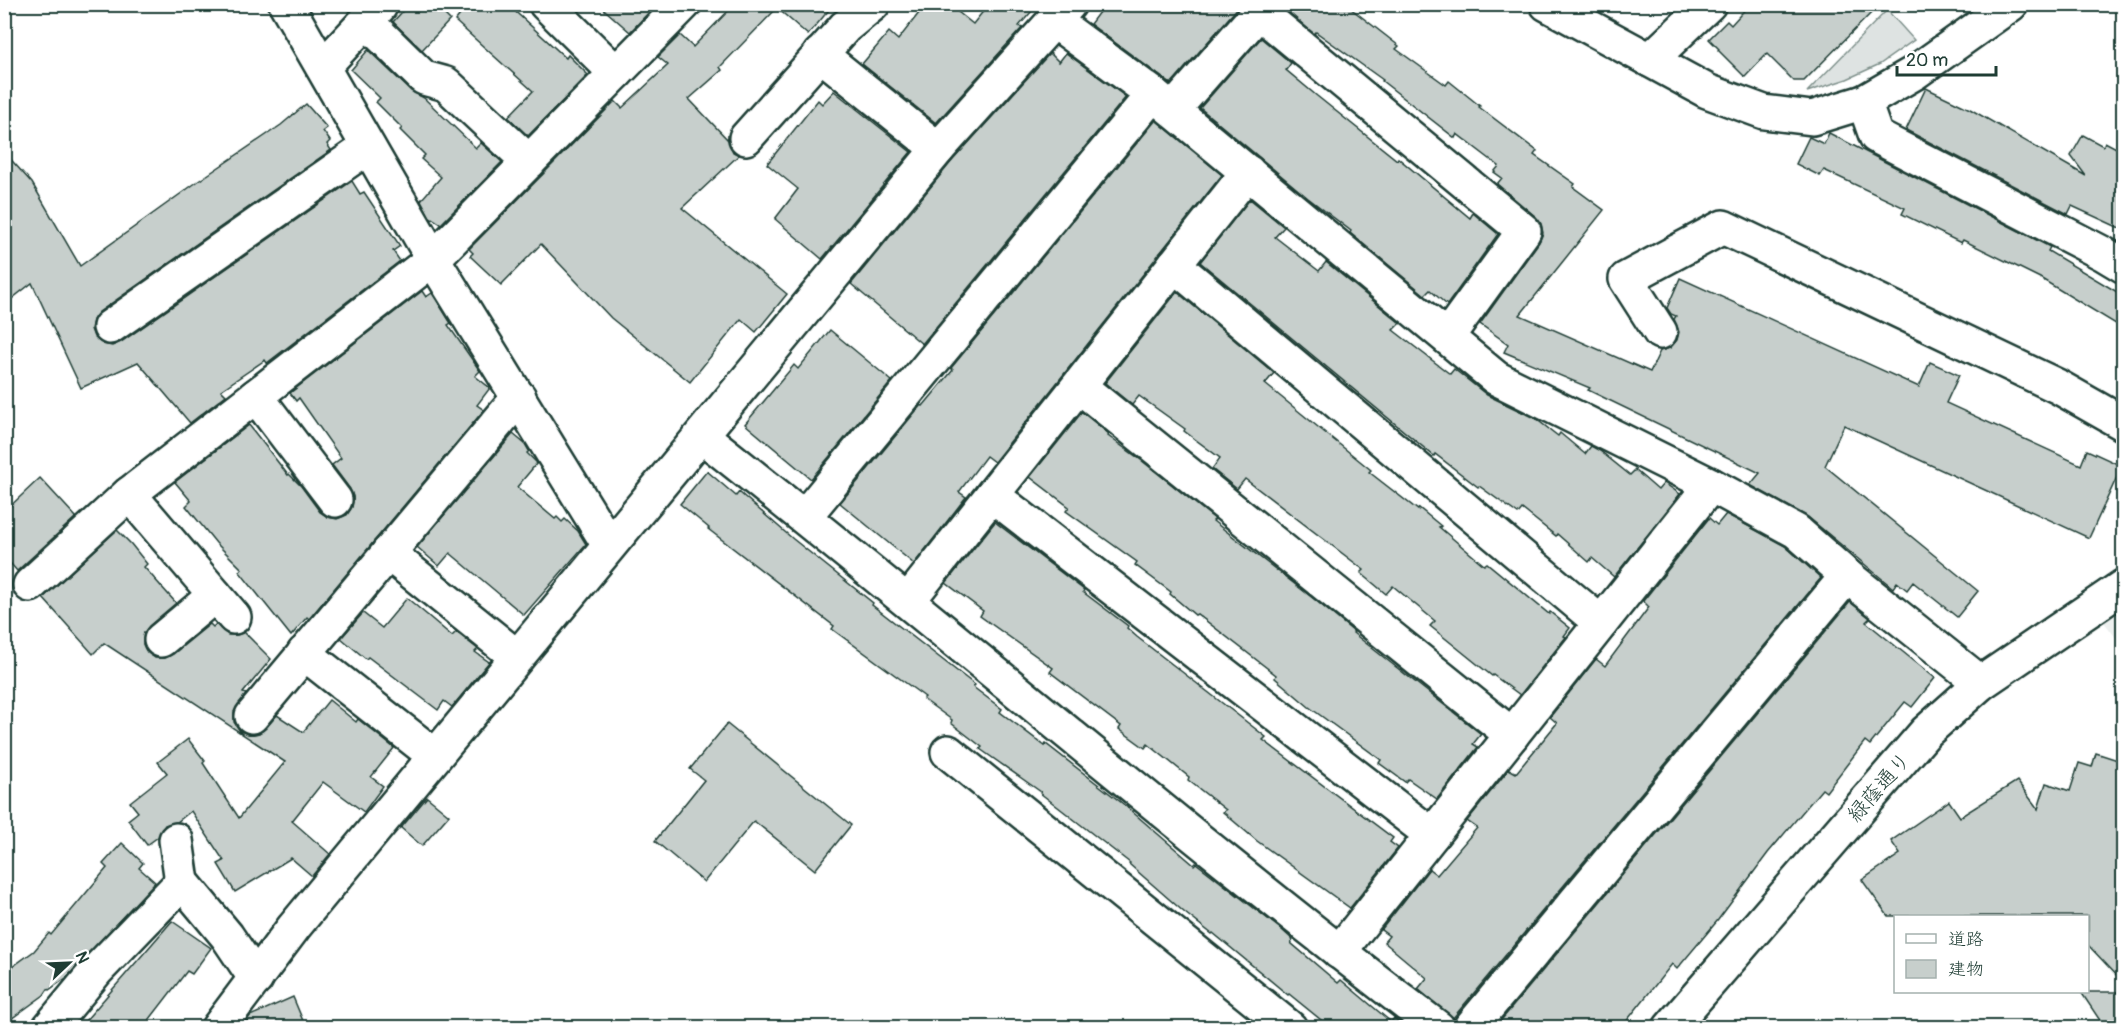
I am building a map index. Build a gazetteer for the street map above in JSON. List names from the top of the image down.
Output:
{
  "streets": {
    "street": ["緑蔭通り"]
  },
  "legend": ["道路", "建物"],
  "scale_bar": "20 m",
  "north": "top right"
}
